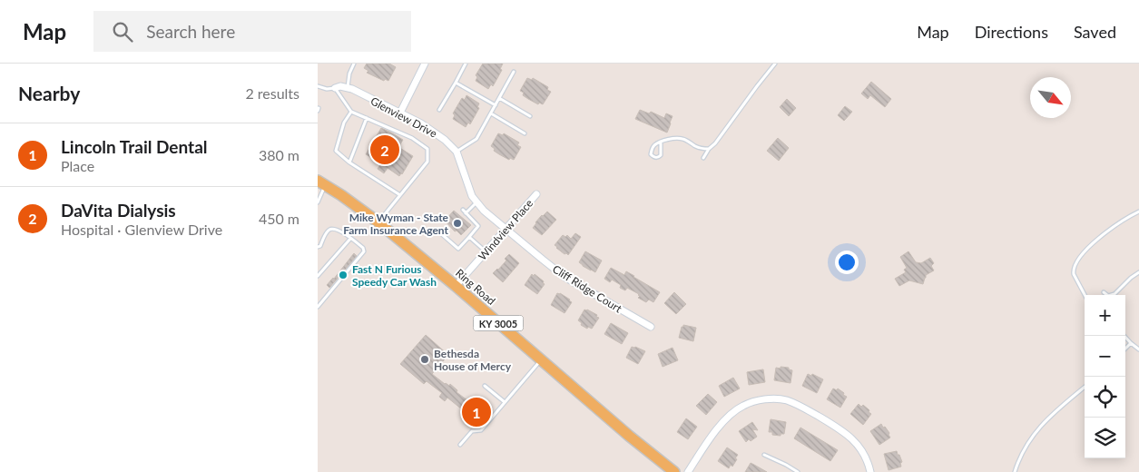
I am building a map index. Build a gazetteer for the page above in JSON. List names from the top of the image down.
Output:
{
  "streets": {
    "main road": ["Ring Road", "KY 3005"],
    "street": ["Glenview Drive", "Windview Place", "Cliff Ridge Court"]
  },
  "crossings": [
    ["Glenview Drive", "Windview Place"],
    ["Glenview Drive", "Cliff Ridge Court"],
    ["Windview Place", "Ring Road"],
    ["Windview Place", "Cliff Ridge Court"]
  ],
  "places": ["Mike Wyman - State Farm Insurance Agent", "Fast N Furious Speedy Car Wash", "Bethesda House of Mercy"],
  "north": "bottom right",
  "page": {
    "header": "Map",
    "search": "Search here",
    "nav": ["Map", "Directions", "Saved"],
    "heading": ["Nearby", "2 results"],
    "list": [
      {
        "mark": "1",
        "name": "Lincoln Trail Dental",
        "note": "Place",
        "value": "380 m"
      },
      {
        "mark": "2",
        "name": "DaVita Dialysis",
        "note": "Hospital · Glenview Drive",
        "value": "450 m"
      }
    ],
    "pins": ["2", "1"],
    "map_buttons": ["+", "−"]
  }
}
